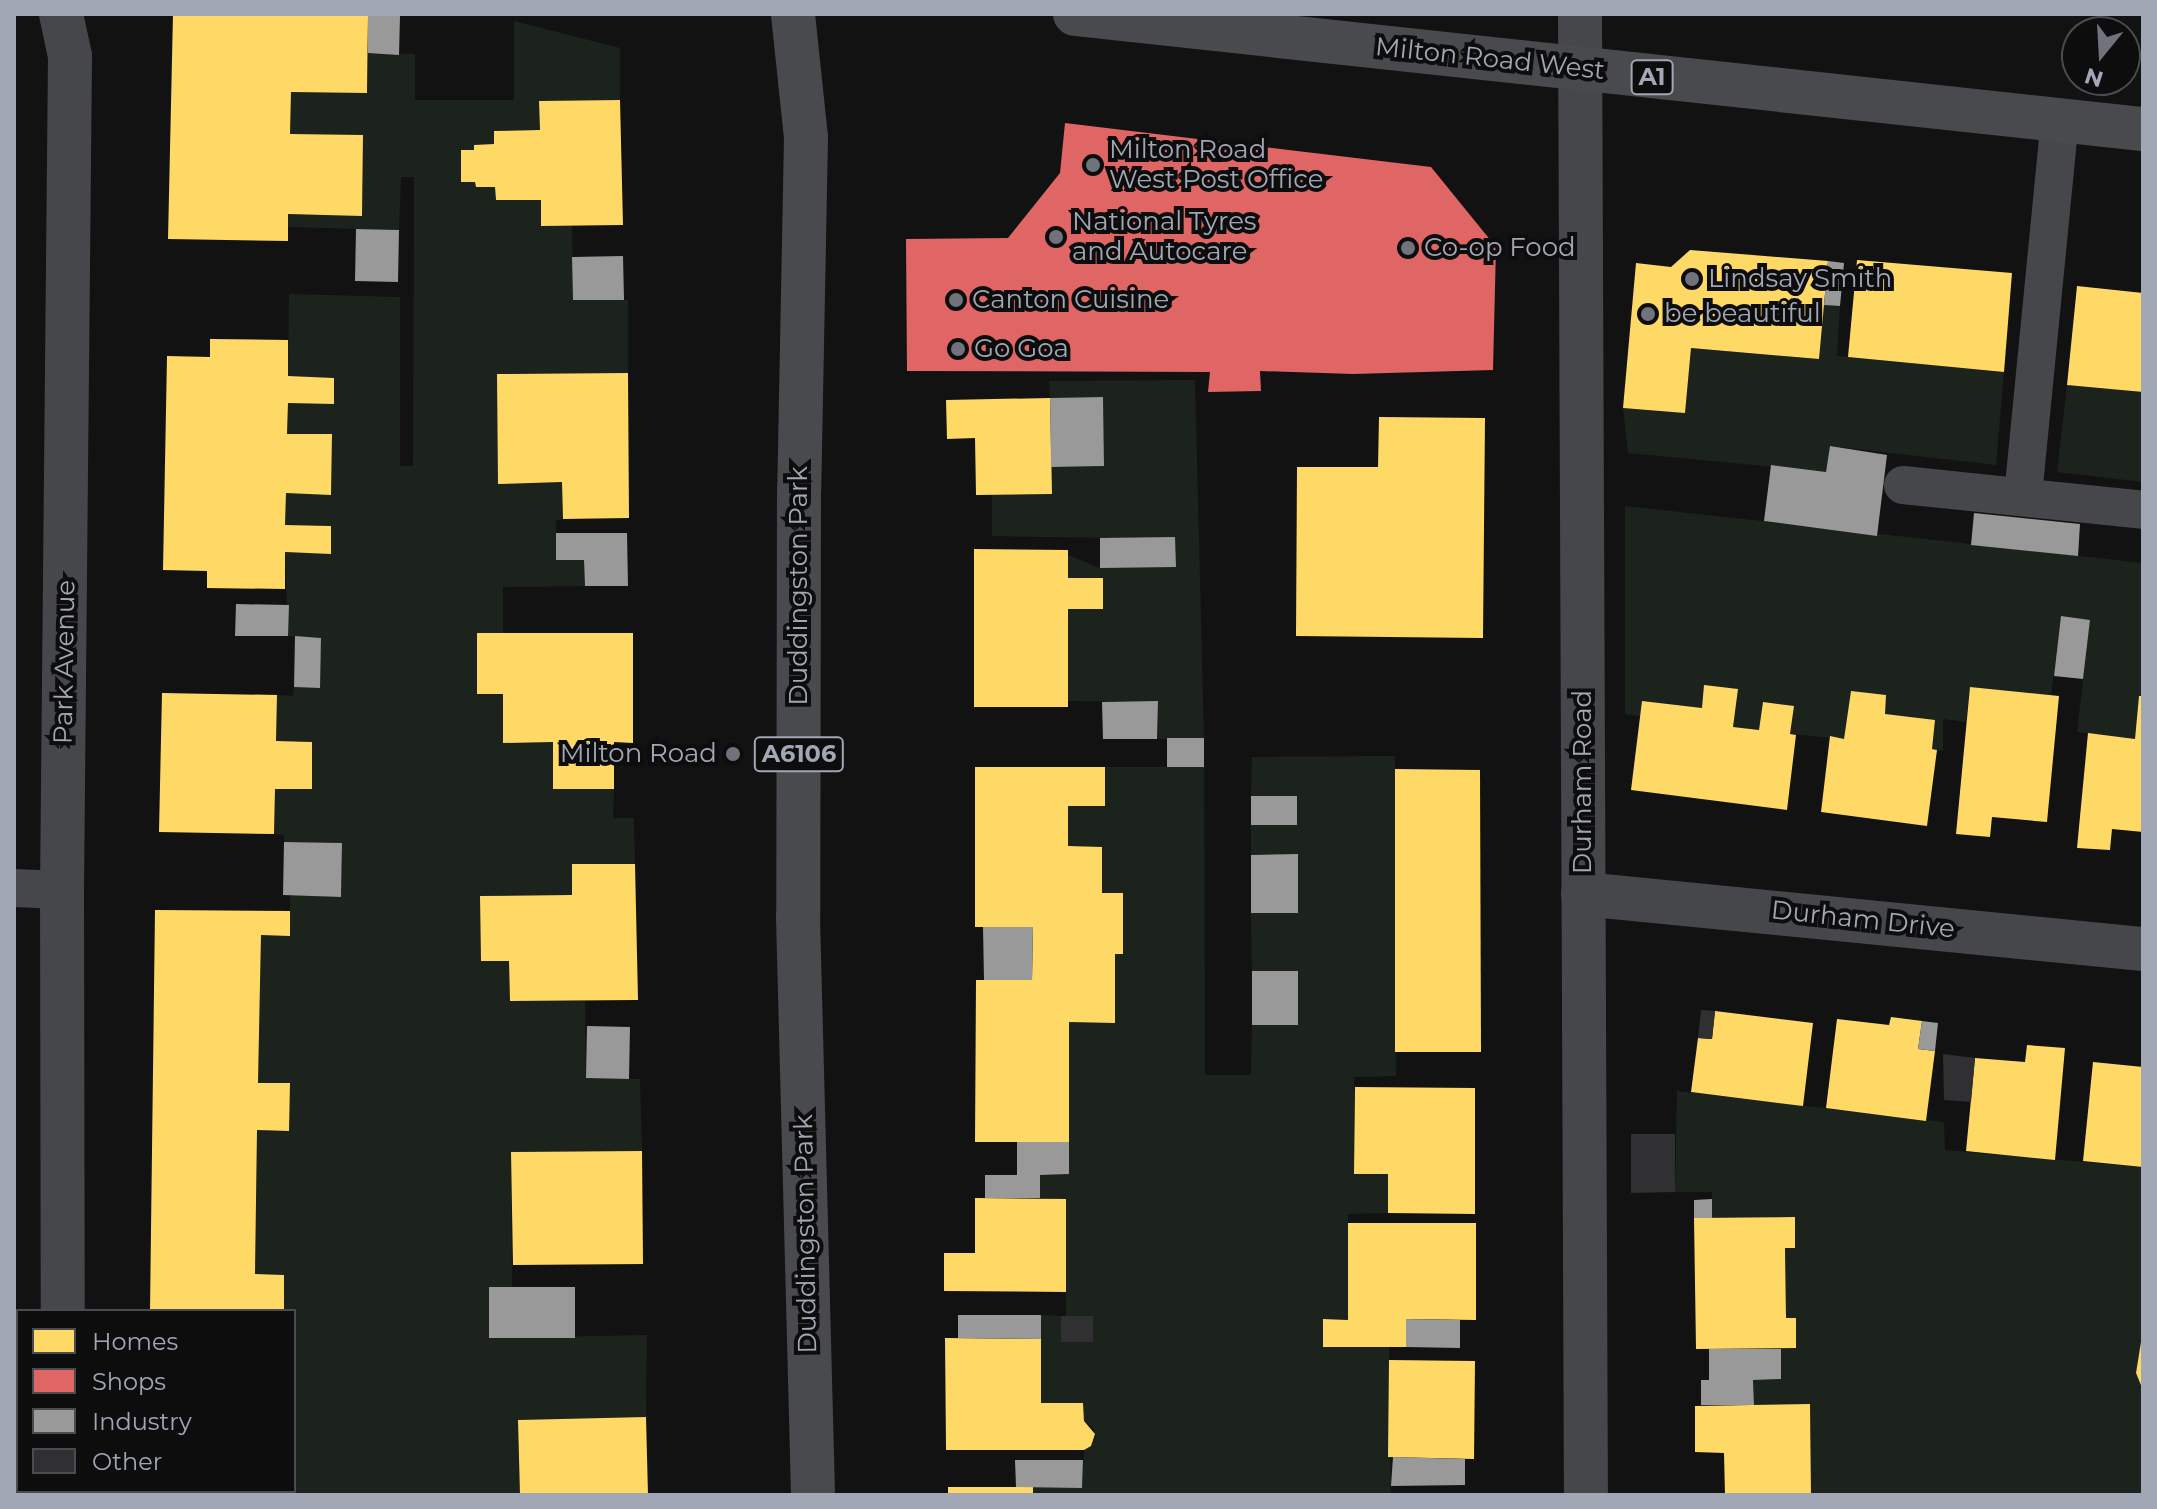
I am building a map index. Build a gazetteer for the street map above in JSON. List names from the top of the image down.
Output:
{
  "streets": {
    "main road": [
      "Milton Road West",
      "A1",
      "Duddingston Park",
      "A6106"
    ],
    "street": ["Park Avenue", "Durham Road", "Durham Drive"]
  },
  "crossings": [
    ["Milton Road West", "Durham Road"],
    ["Durham Road", "Durham Drive"]
  ],
  "places": [
    "Milton Road West Post Office",
    "National Tyres and Autocare",
    "Co-op Food",
    "Lindsay Smith",
    "Canton Cuisine",
    "be beautiful",
    "Go Goa",
    "Milton Road"
  ],
  "legend": [
    "Homes",
    "Shops",
    "Industry",
    "Other"
  ],
  "north": "bottom"
}
